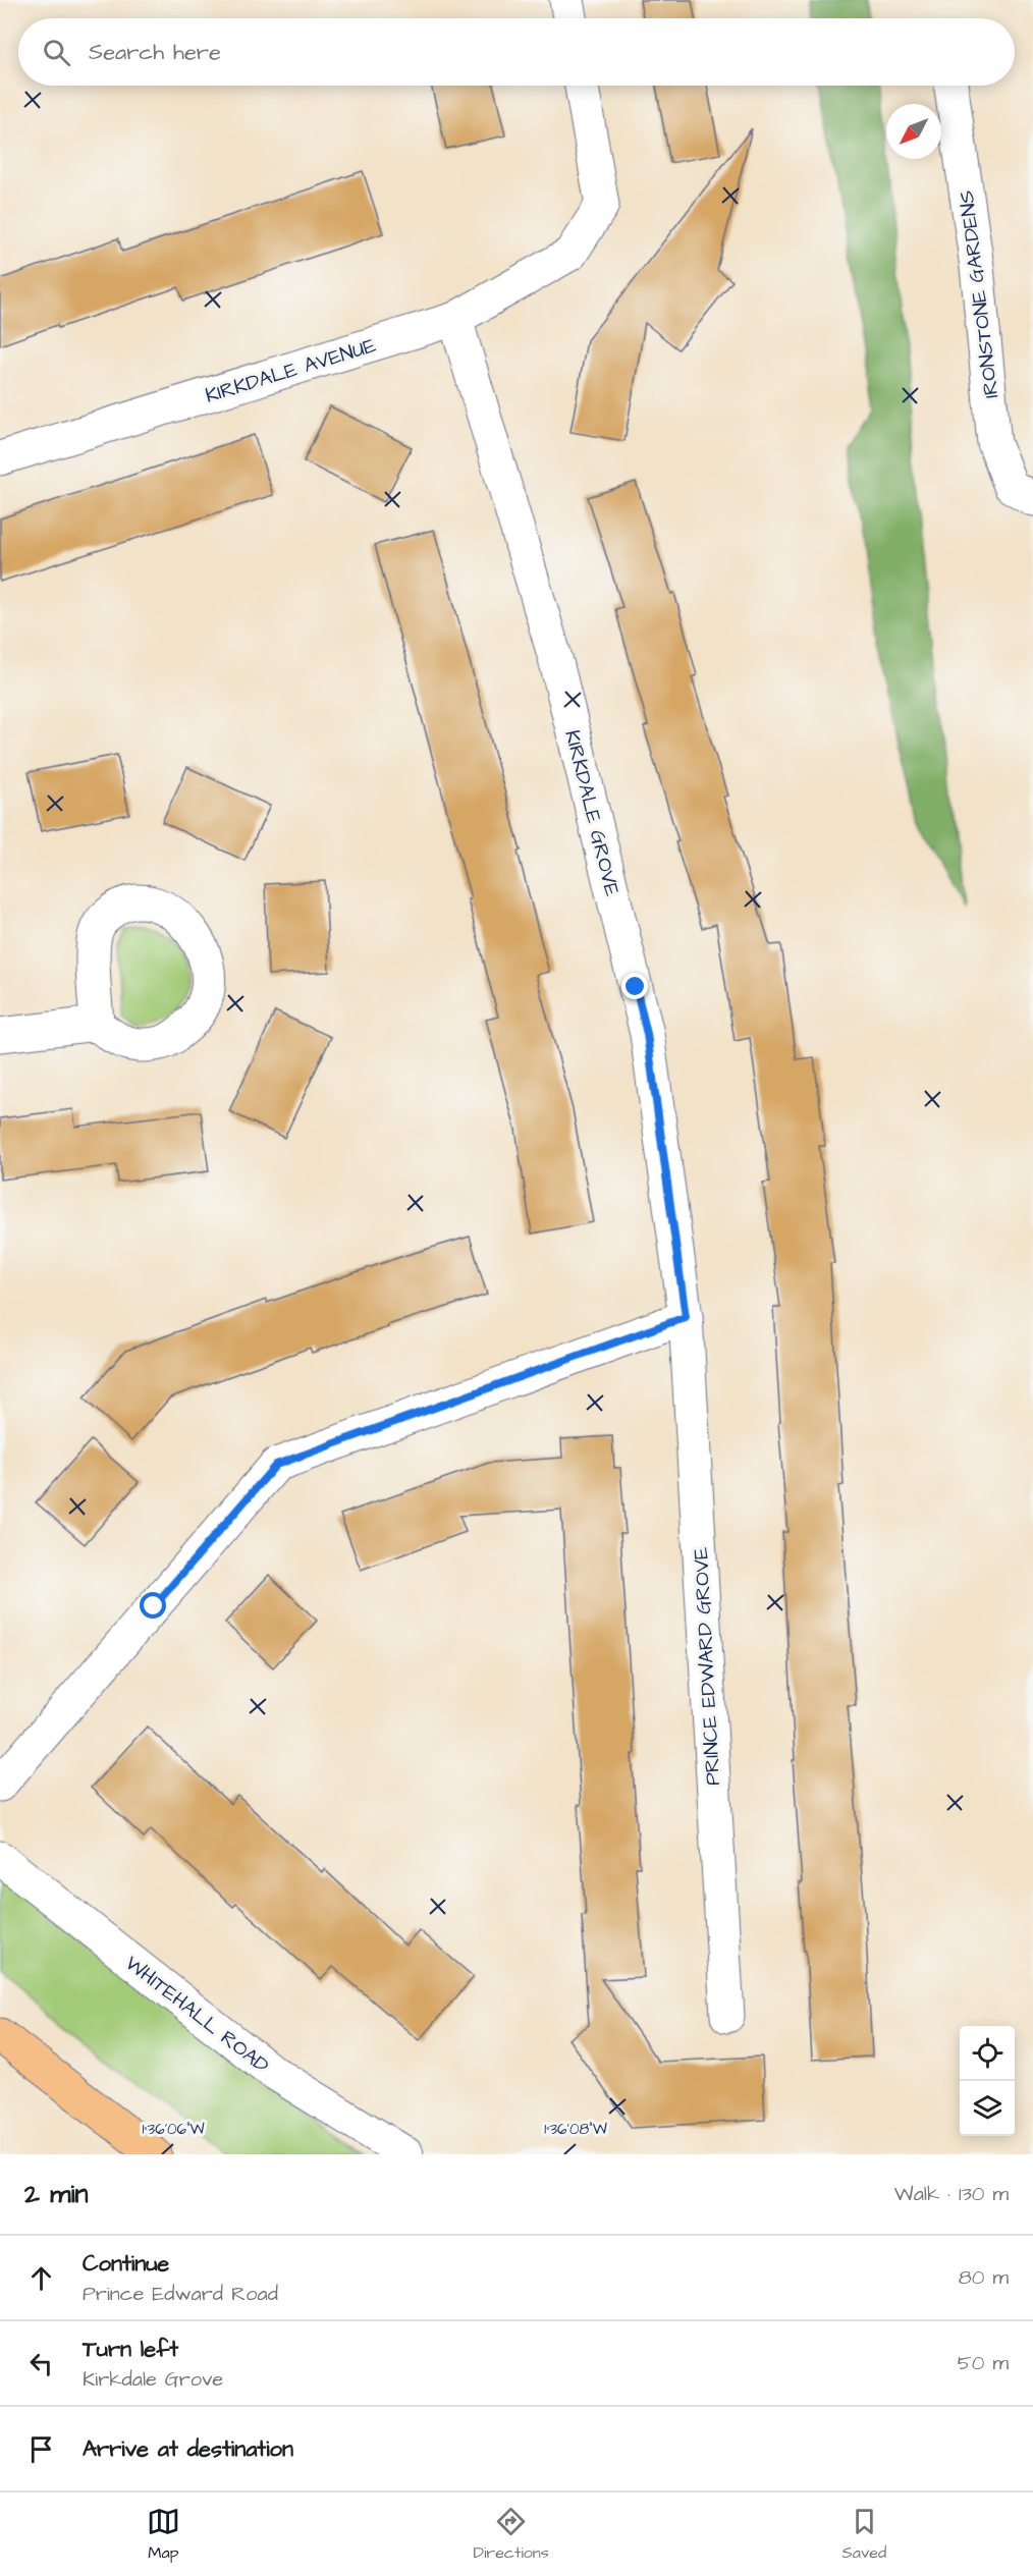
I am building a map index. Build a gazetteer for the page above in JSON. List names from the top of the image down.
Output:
{
  "streets": {
    "street": [
      "IRONSTONE GARDENS",
      "KIRKDALE AVENUE",
      "KIRKDALE GROVE",
      "PRINCE EDWARD GROVE",
      "WHITEHALL ROAD"
    ]
  },
  "crossings": [
    ["KIRKDALE AVENUE", "KIRKDALE GROVE"],
    ["KIRKDALE GROVE", "PRINCE EDWARD GROVE"]
  ],
  "north": "bottom left",
  "page": {
    "search": "Search here",
    "heading": ["2 min", "Walk · 130 m"],
    "list": [
      ["Continue", "Prince Edward Road", "80 m"],
      ["Turn left", "Kirkdale Grove", "50 m"],
      "Arrive at destination"
    ],
    "nav": ["Map", "Directions", "Saved"]
  },
  "coordinates": ["1°36'06\"W", "1°36'08\"W"]
}
